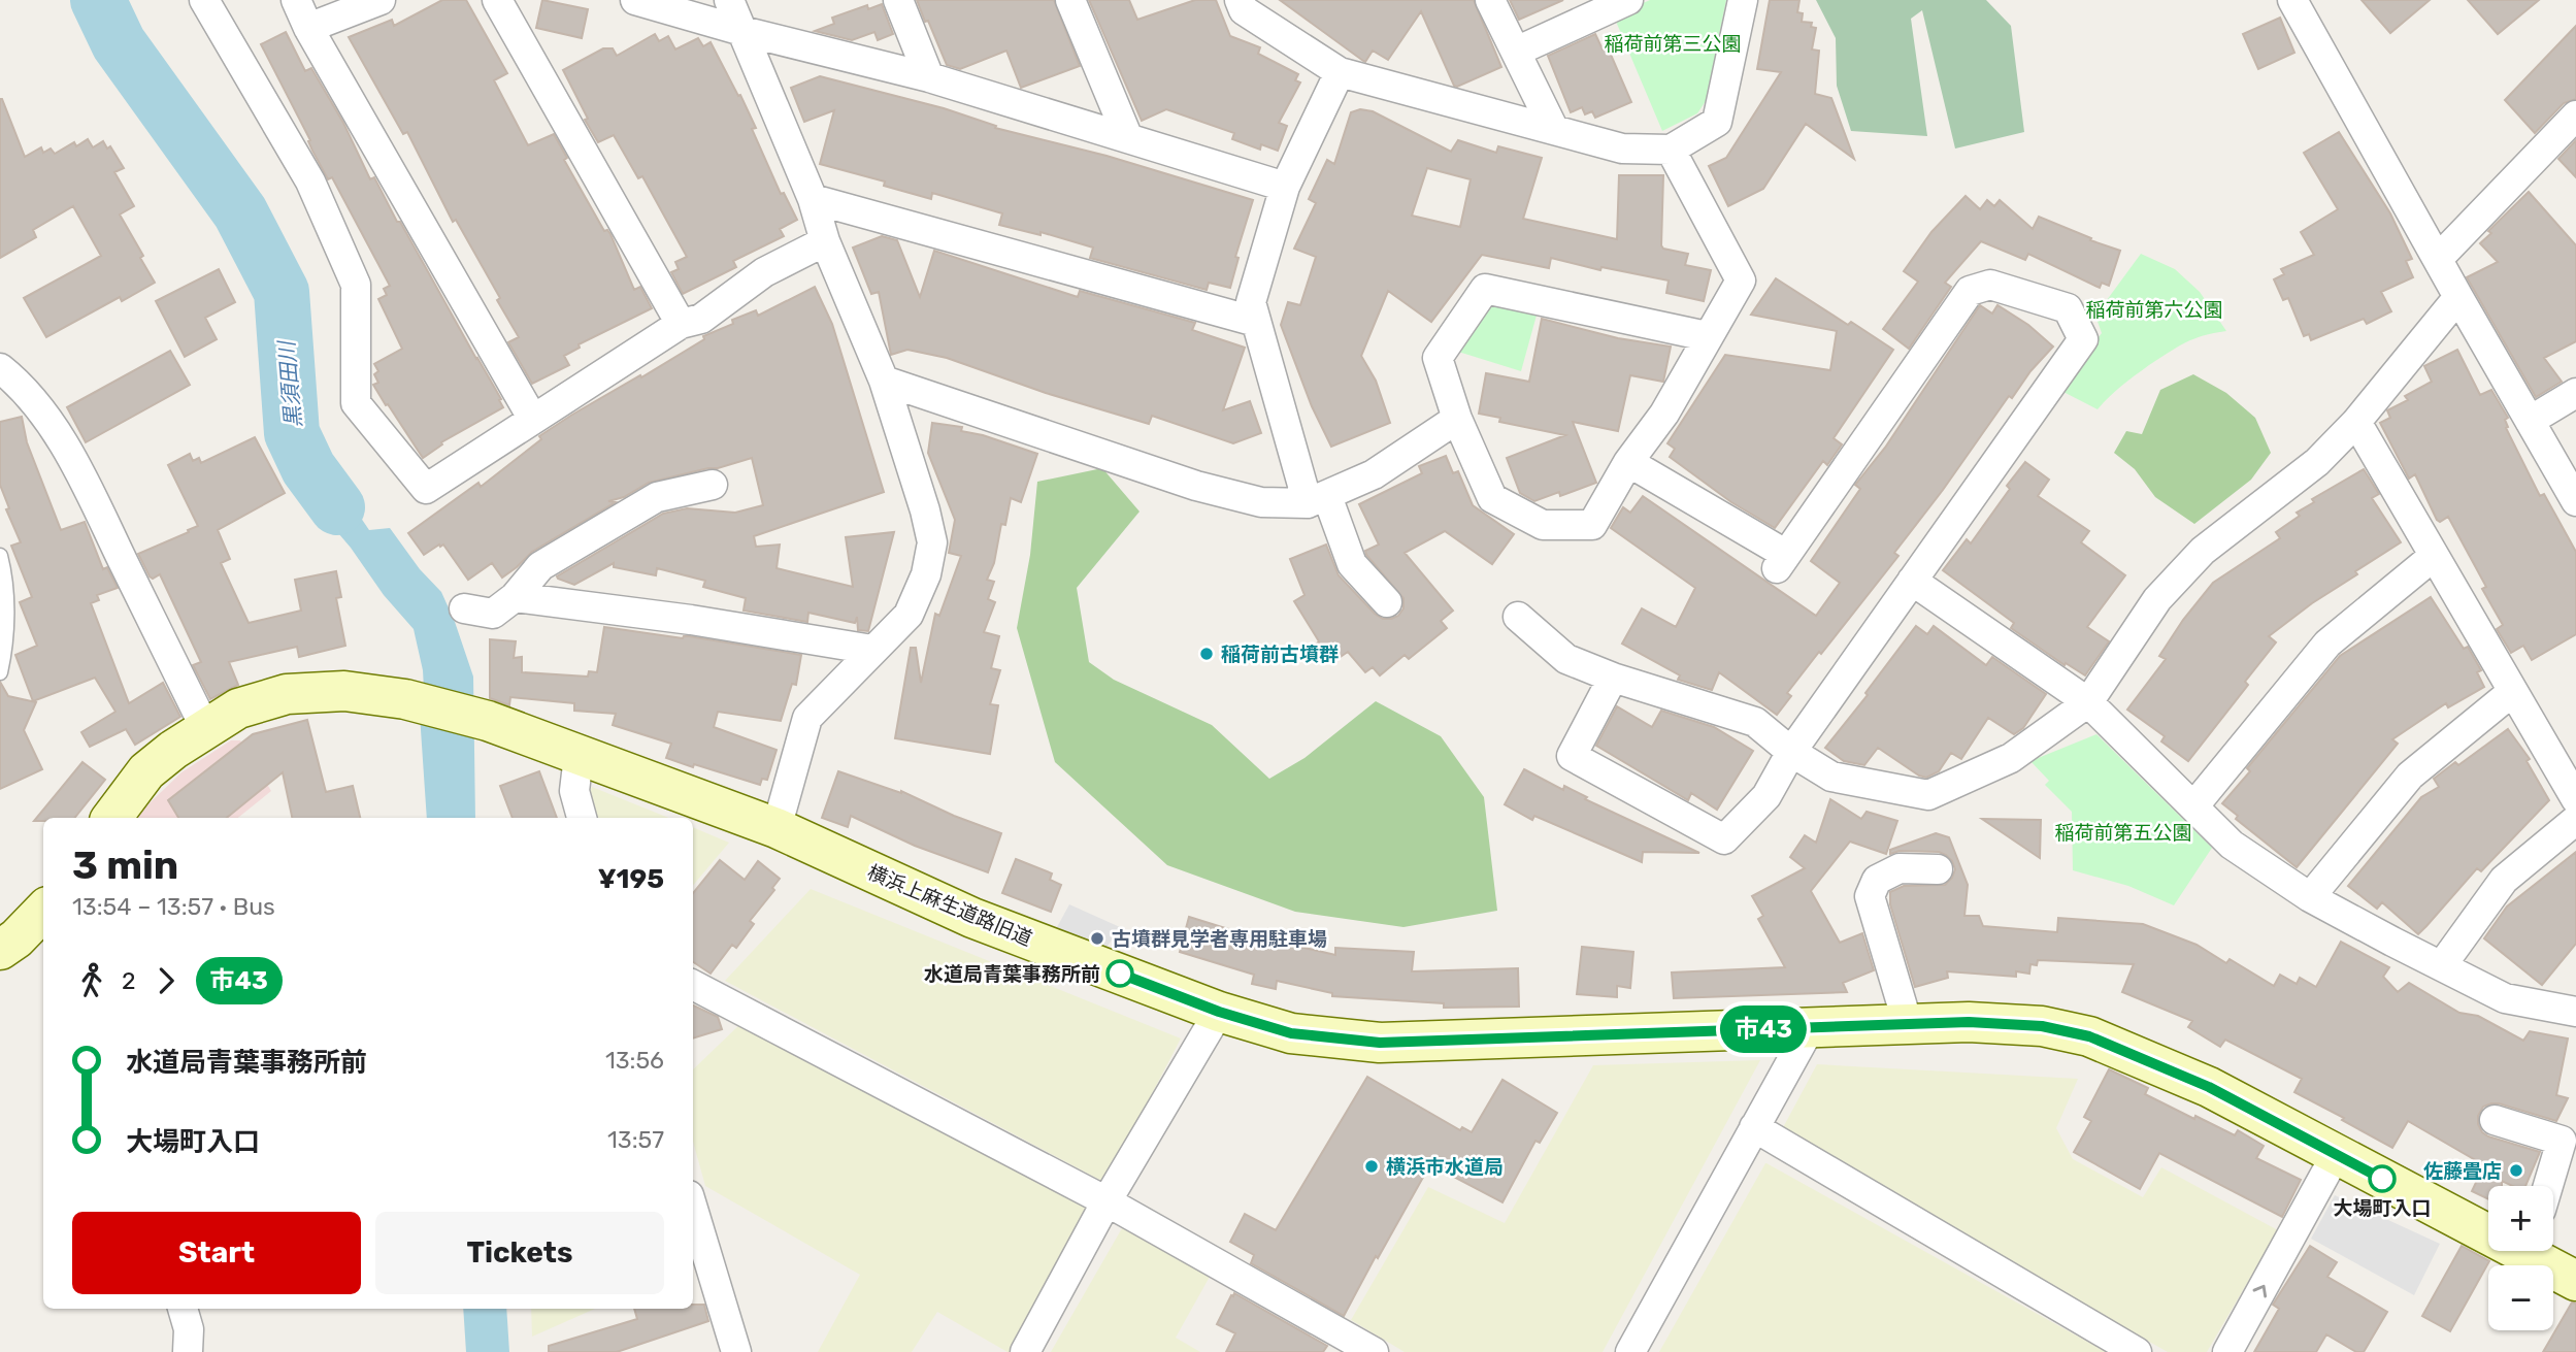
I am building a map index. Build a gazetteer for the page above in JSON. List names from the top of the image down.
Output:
{
  "streets": {
    "street": ["横浜上麻生道路旧道"]
  },
  "water": ["黒須田川"],
  "parks": ["稲荷前第三公園", "稲荷前第六公園", "稲荷前第五公園"],
  "places": [
    "稲荷前古墳群",
    "古墳群見学者専用駐車場",
    "水道局青葉事務所前",
    "横浜市水道局",
    "佐藤畳店",
    "大場町入口"
  ],
  "lines": ["bus line 市43"],
  "page": {
    "on_map": "市43",
    "heading": ["3 min", "13:54 – 13:57 · Bus", "¥195"],
    "legs": ["2", "市43"],
    "list": [
      {
        "name": "水道局青葉事務所前",
        "value": "13:56"
      },
      {
        "name": "大場町入口",
        "value": "13:57"
      }
    ],
    "map_buttons": ["+", "−"],
    "buttons": ["Start", "Tickets"]
  }
}
